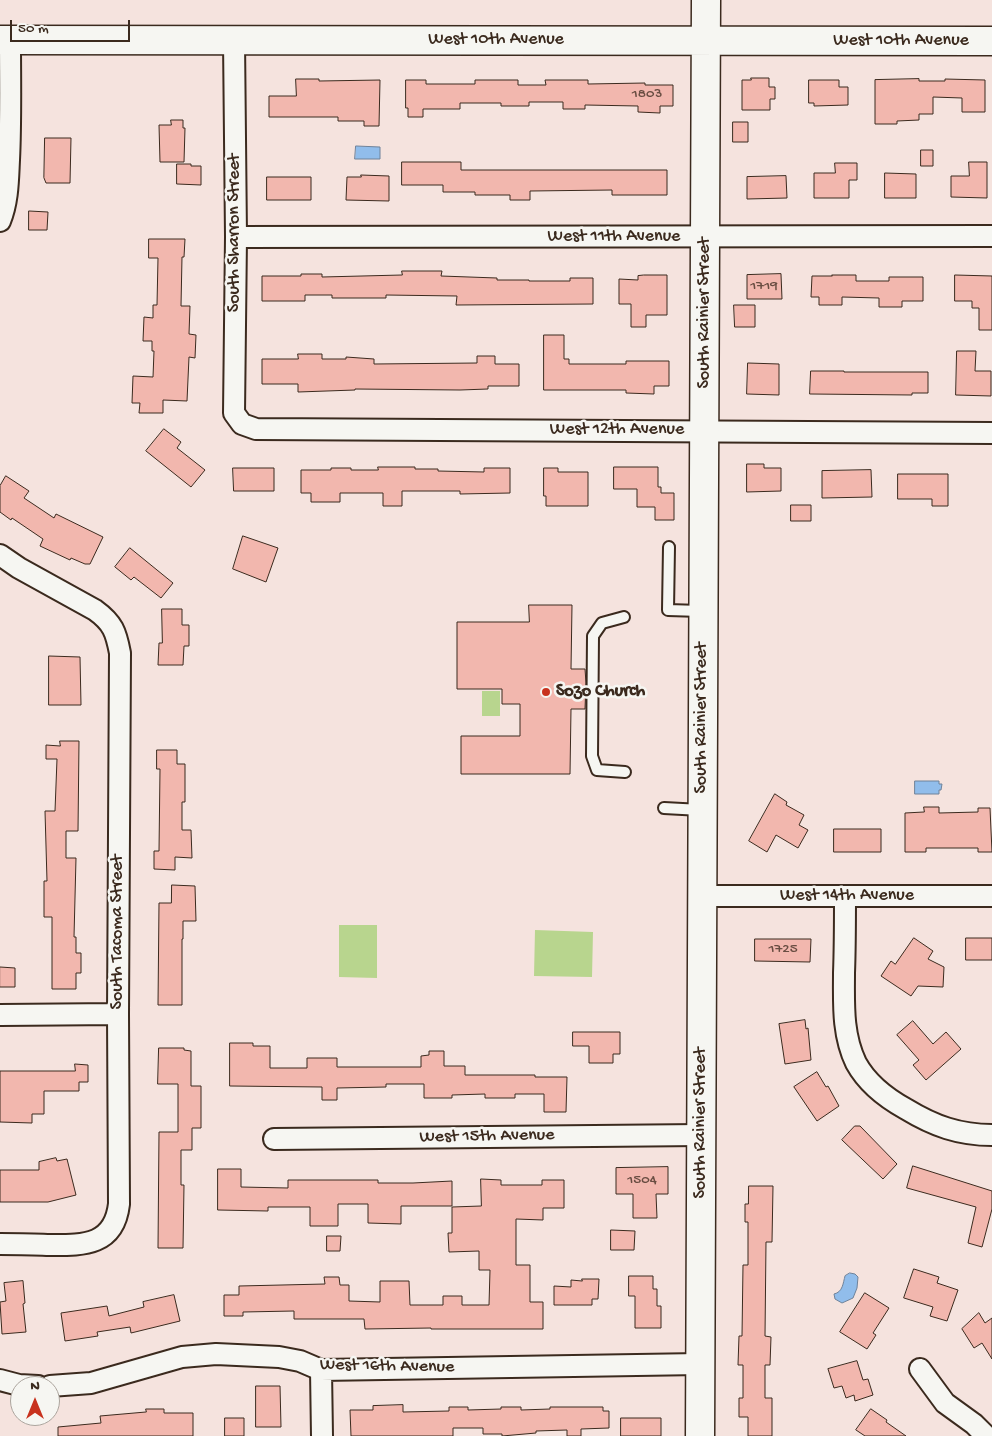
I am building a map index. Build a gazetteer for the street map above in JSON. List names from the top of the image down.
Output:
{
  "streets": {
    "street": [
      "West 10th Avenue",
      "South Sharron Street",
      "West 11th Avenue",
      "South Rainier Street",
      "West 12th Avenue",
      "West 14th Avenue",
      "South Tacoma Street",
      "West 15th Avenue",
      "West 16th Avenue"
    ]
  },
  "crossings": [
    ["West 10th Avenue", "South Sharron Street"],
    ["West 10th Avenue", "South Rainier Street"],
    ["South Sharron Street", "West 11th Avenue"],
    ["South Sharron Street", "West 12th Avenue"],
    ["West 11th Avenue", "South Rainier Street"],
    ["South Rainier Street", "West 12th Avenue"],
    ["South Rainier Street", "West 14th Avenue"],
    ["South Rainier Street", "West 15th Avenue"],
    ["South Rainier Street", "West 16th Avenue"]
  ],
  "places": ["Sozo Church"],
  "house_numbers": [
    "1803",
    "1719",
    "1725",
    "1504"
  ],
  "scale_bar": "50 m",
  "north": "top"
}
